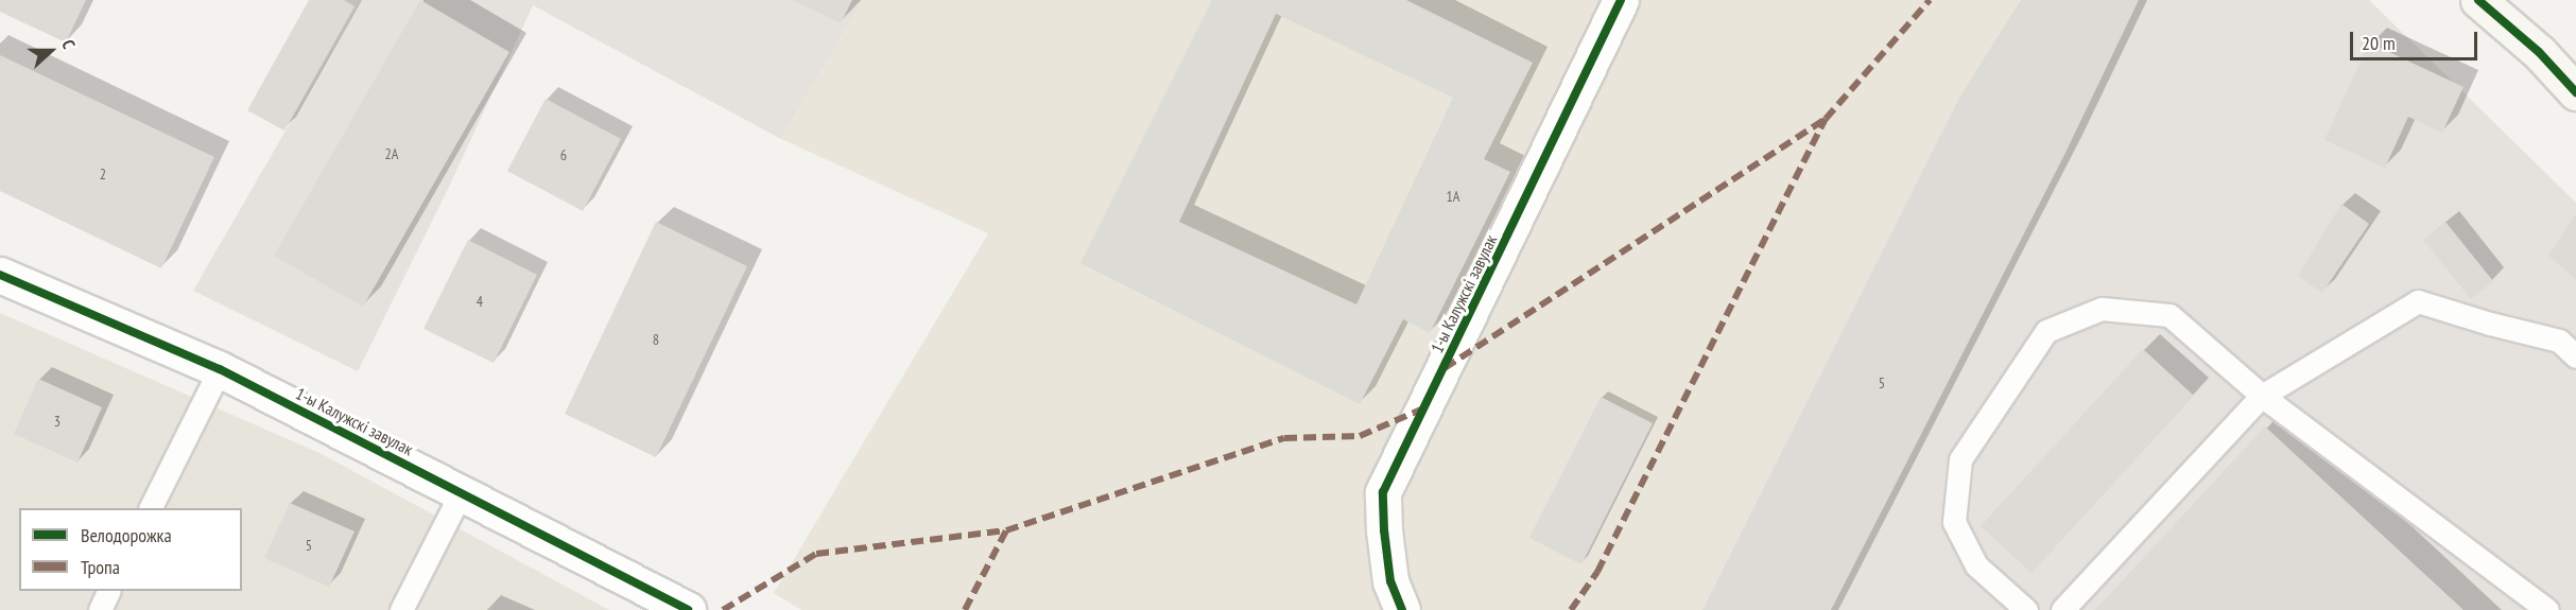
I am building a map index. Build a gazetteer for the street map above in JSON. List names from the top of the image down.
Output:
{
  "streets": {
    "street": ["1-ы Калужскі завулак"]
  },
  "house_numbers": [
    "2А",
    "6",
    "2",
    "1А",
    "4",
    "8",
    "5",
    "3",
    "5"
  ],
  "legend": ["Велодорожка", "Тропа"],
  "scale_bar": "20 m",
  "north": "right"
}
